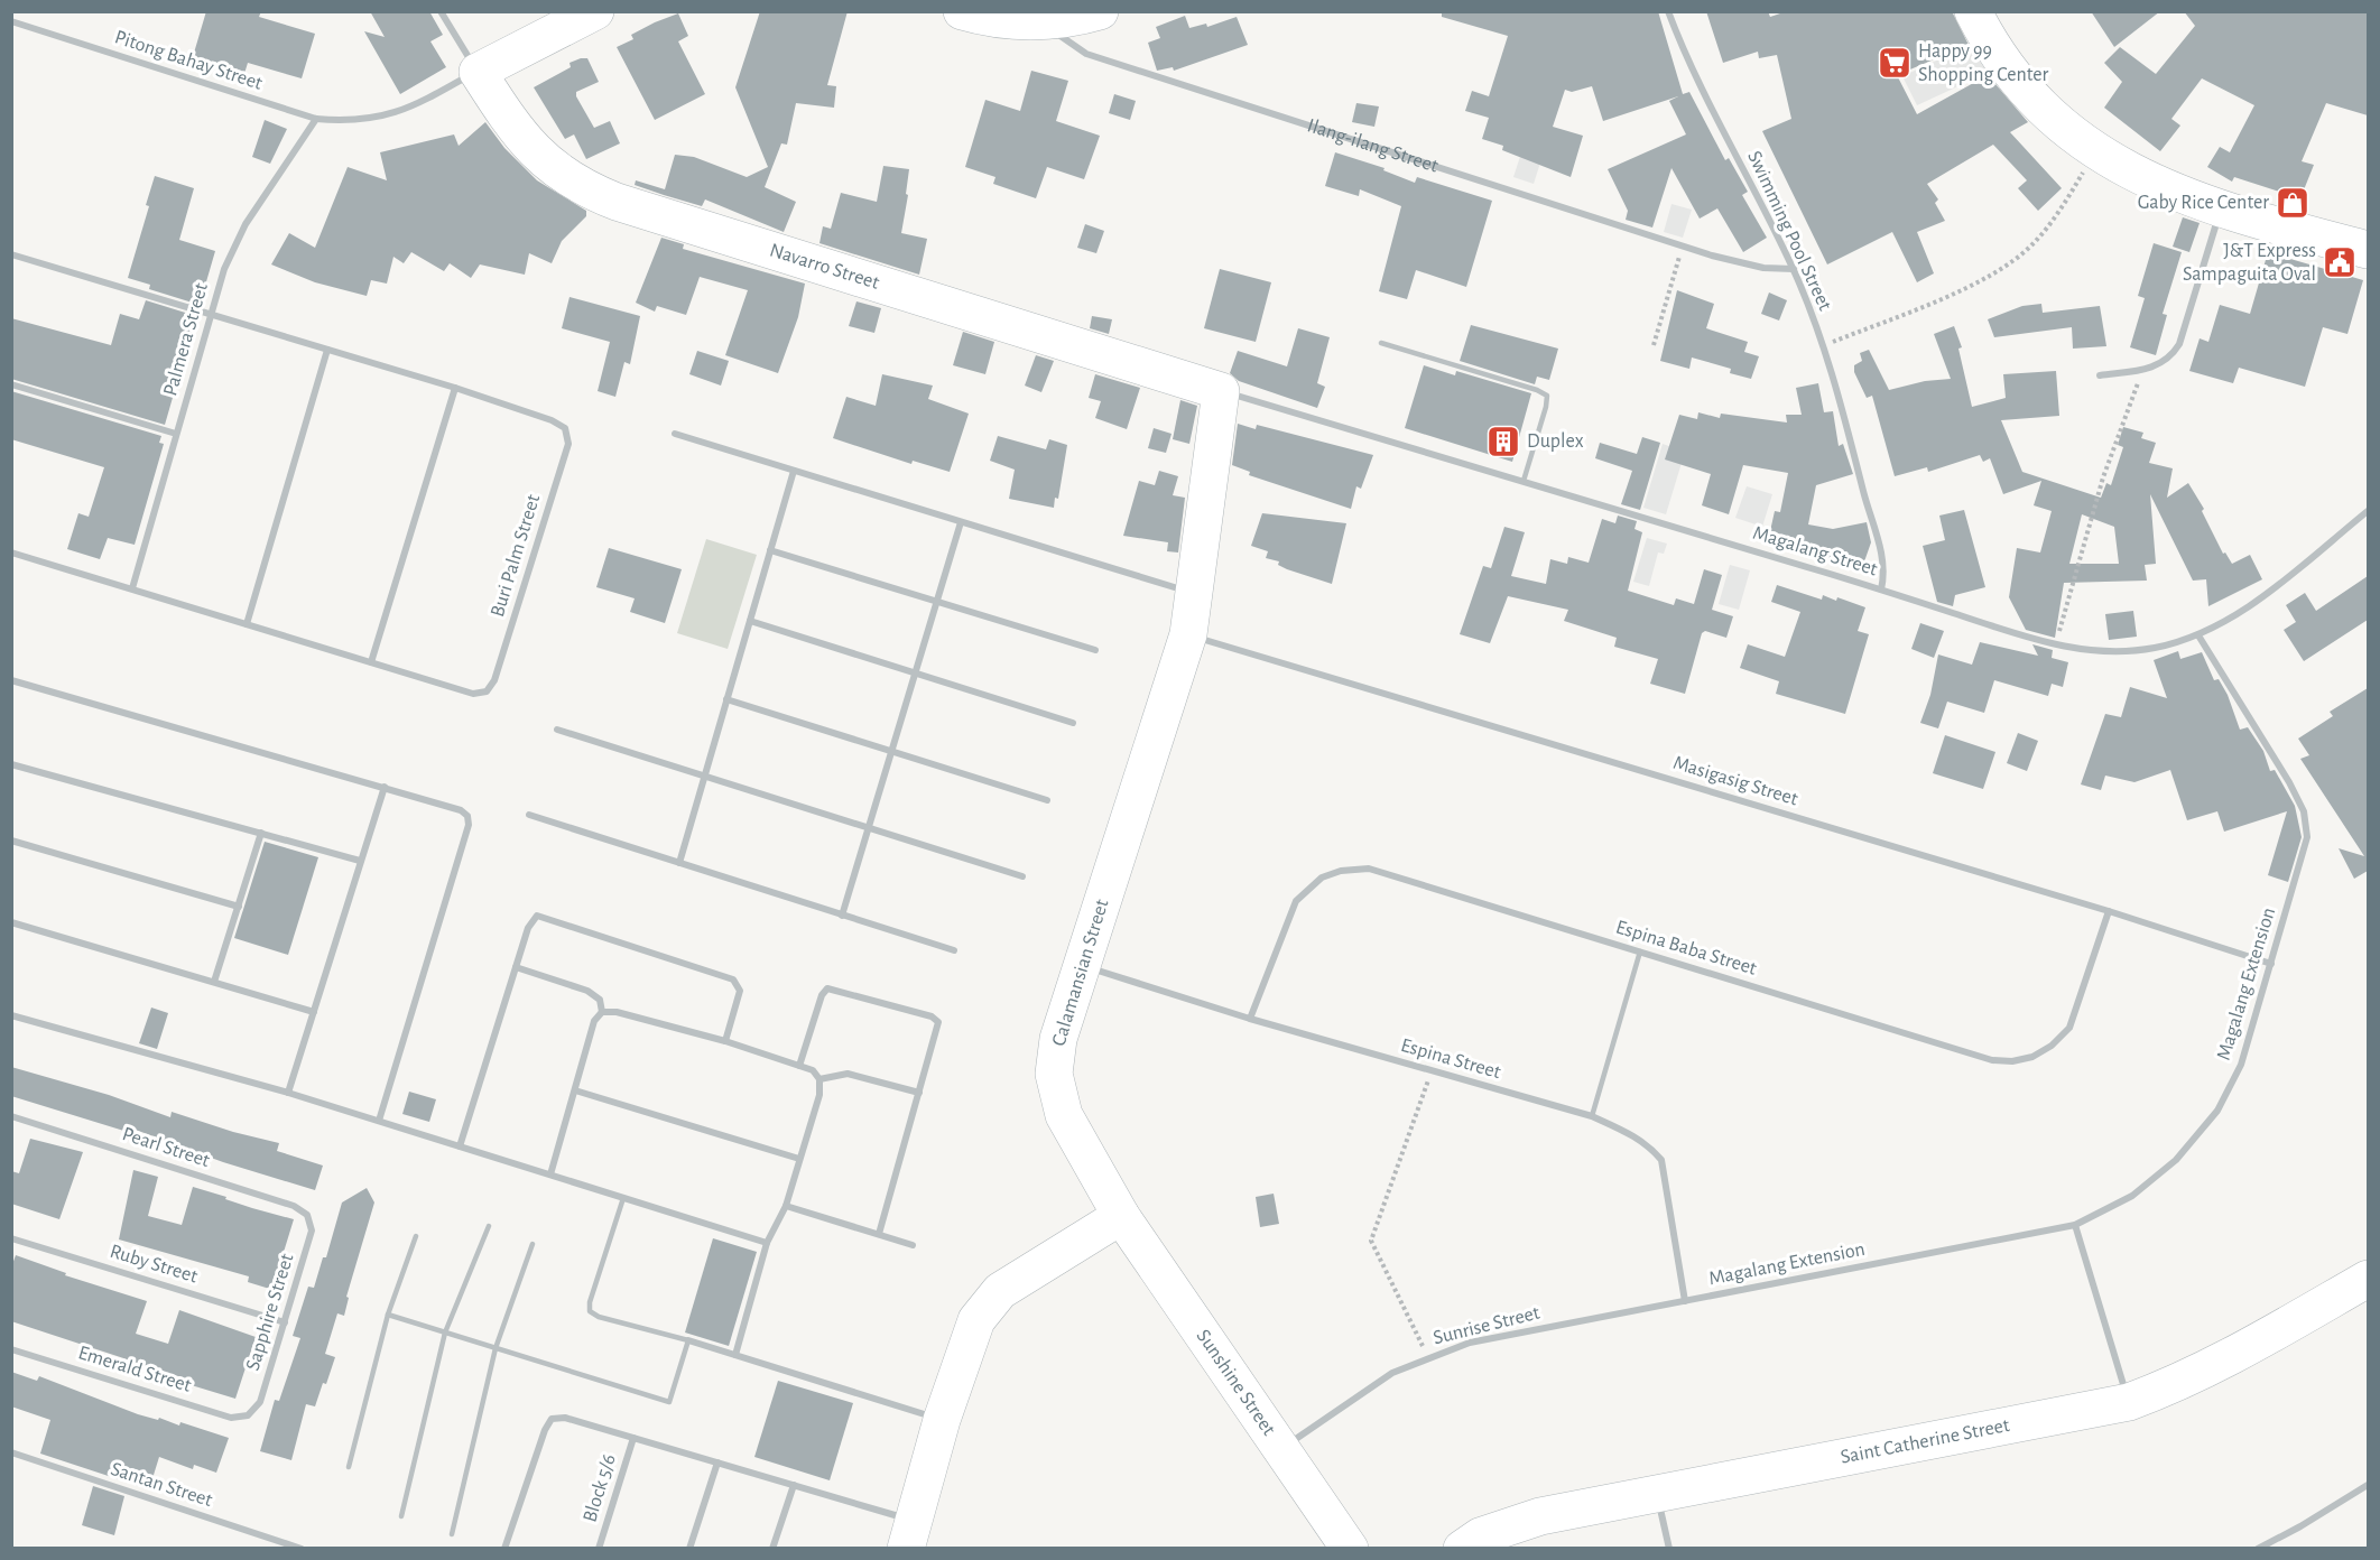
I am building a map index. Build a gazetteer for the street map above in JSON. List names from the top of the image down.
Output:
{
  "streets": {
    "street": [
      "Pitong Bahay Street",
      "Ilang-ilang Street",
      "Swimming Pool Street",
      "Navarro Street",
      "Palmera Street",
      "Magalang Street",
      "Buri Palm Street",
      "Masigasig Street",
      "Espina Baba Street",
      "Calamansian Street",
      "Magalang Extension",
      "Espina Street",
      "Pearl Street",
      "Ruby Street",
      "Sapphire Street",
      "Sunrise Street",
      "Emerald Street",
      "Sunshine Street",
      "Saint Catherine Street",
      "Santan Street",
      "Block 5/6"
    ]
  },
  "crossings": [
    ["Pitong Bahay Street", "Navarro Street"],
    ["Pitong Bahay Street", "Palmera Street"],
    ["Ilang-ilang Street", "Swimming Pool Street"],
    ["Swimming Pool Street", "Magalang Street"],
    ["Navarro Street", "Magalang Street"],
    ["Navarro Street", "Calamansian Street"],
    ["Magalang Street", "Calamansian Street"],
    ["Magalang Street", "Magalang Extension"],
    ["Masigasig Street", "Espina Baba Street"],
    ["Masigasig Street", "Calamansian Street"],
    ["Masigasig Street", "Magalang Extension"],
    ["Espina Baba Street", "Espina Street"],
    ["Calamansian Street", "Espina Street"],
    ["Calamansian Street", "Sunshine Street"],
    ["Magalang Extension", "Espina Street"],
    ["Magalang Extension", "Sunrise Street"],
    ["Espina Street", "Sunrise Street"],
    ["Pearl Street", "Sapphire Street"],
    ["Ruby Street", "Sapphire Street"],
    ["Sapphire Street", "Emerald Street"],
    ["Sunrise Street", "Sunshine Street"]
  ],
  "places": {
    "supermarket": ["Happy 99 Shopping Center"],
    "shop": ["Gaby Rice Center"],
    "public building": ["J&T Express Sampaguita Oval"],
    "building": ["Duplex"]
  }
}
